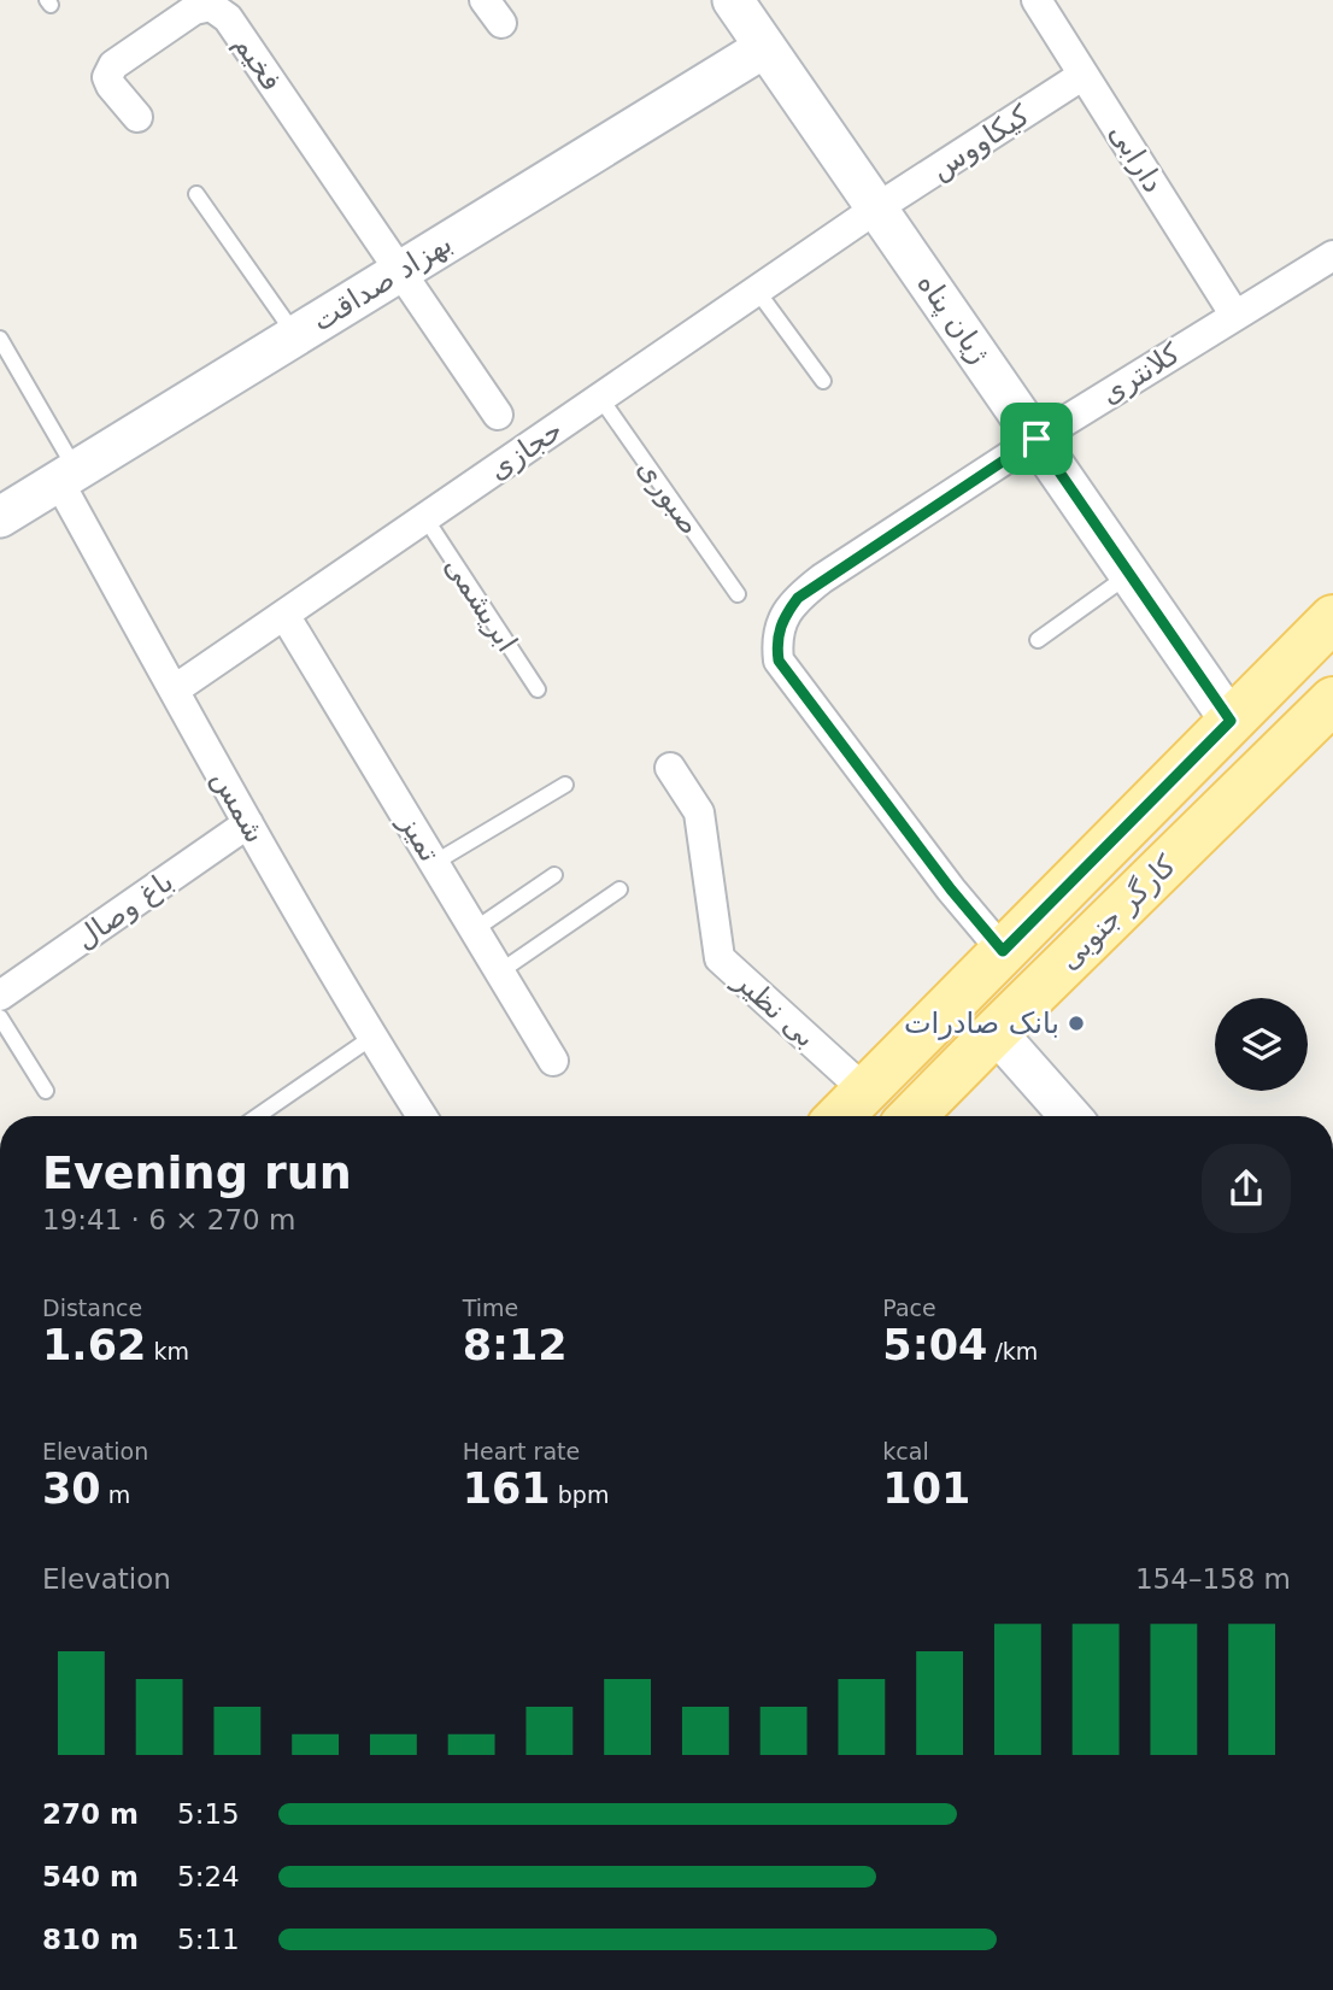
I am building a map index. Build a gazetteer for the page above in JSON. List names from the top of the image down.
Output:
{
  "streets": {
    "main road": ["کارگر جنوبی"],
    "street": [
      "فخیم",
      "کیکاووس",
      "دارابی",
      "بهزاد صداقت",
      "ژیان پناه",
      "کلانتری",
      "حجازی",
      "شمس",
      "تمیز",
      "باغ وصال",
      "بی نظیر"
    ],
    "lane": ["صبوری", "ابریشمی"]
  },
  "crossings": [
    ["فخیم", "بهزاد صداقت"],
    ["کیکاووس", "دارابی"],
    ["کیکاووس", "ژیان پناه"],
    ["کیکاووس", "حجازی"],
    ["دارابی", "کلانتری"],
    ["بهزاد صداقت", "ژیان پناه"],
    ["بهزاد صداقت", "شمس"],
    ["ژیان پناه", "کلانتری"],
    ["ژیان پناه", "حجازی"],
    ["ژیان پناه", "کارگر جنوبی"],
    ["کلانتری", "کارگر جنوبی"],
    ["حجازی", "صبوری"],
    ["حجازی", "ابریشمی"],
    ["حجازی", "شمس"],
    ["حجازی", "تمیز"],
    ["شمس", "باغ وصال"],
    ["کارگر جنوبی", "بی نظیر"]
  ],
  "places": ["بانک صادرات"],
  "page": {
    "heading": ["Evening run", "19:41 · 6 × 270 m"],
    "stats": [
      ["Distance", "1.62 km"],
      ["Time", "8:12"],
      ["Pace", "5:04 /km"],
      ["Elevation", "30 m"],
      ["Heart rate", "161 bpm"],
      ["kcal", "101"]
    ],
    "chart": ["Elevation", "154–158 m"],
    "list": [
      {
        "name": "270 m",
        "note": "5:15"
      },
      {
        "name": "540 m",
        "note": "5:24"
      },
      {
        "name": "810 m",
        "note": "5:11"
      }
    ]
  }
}
